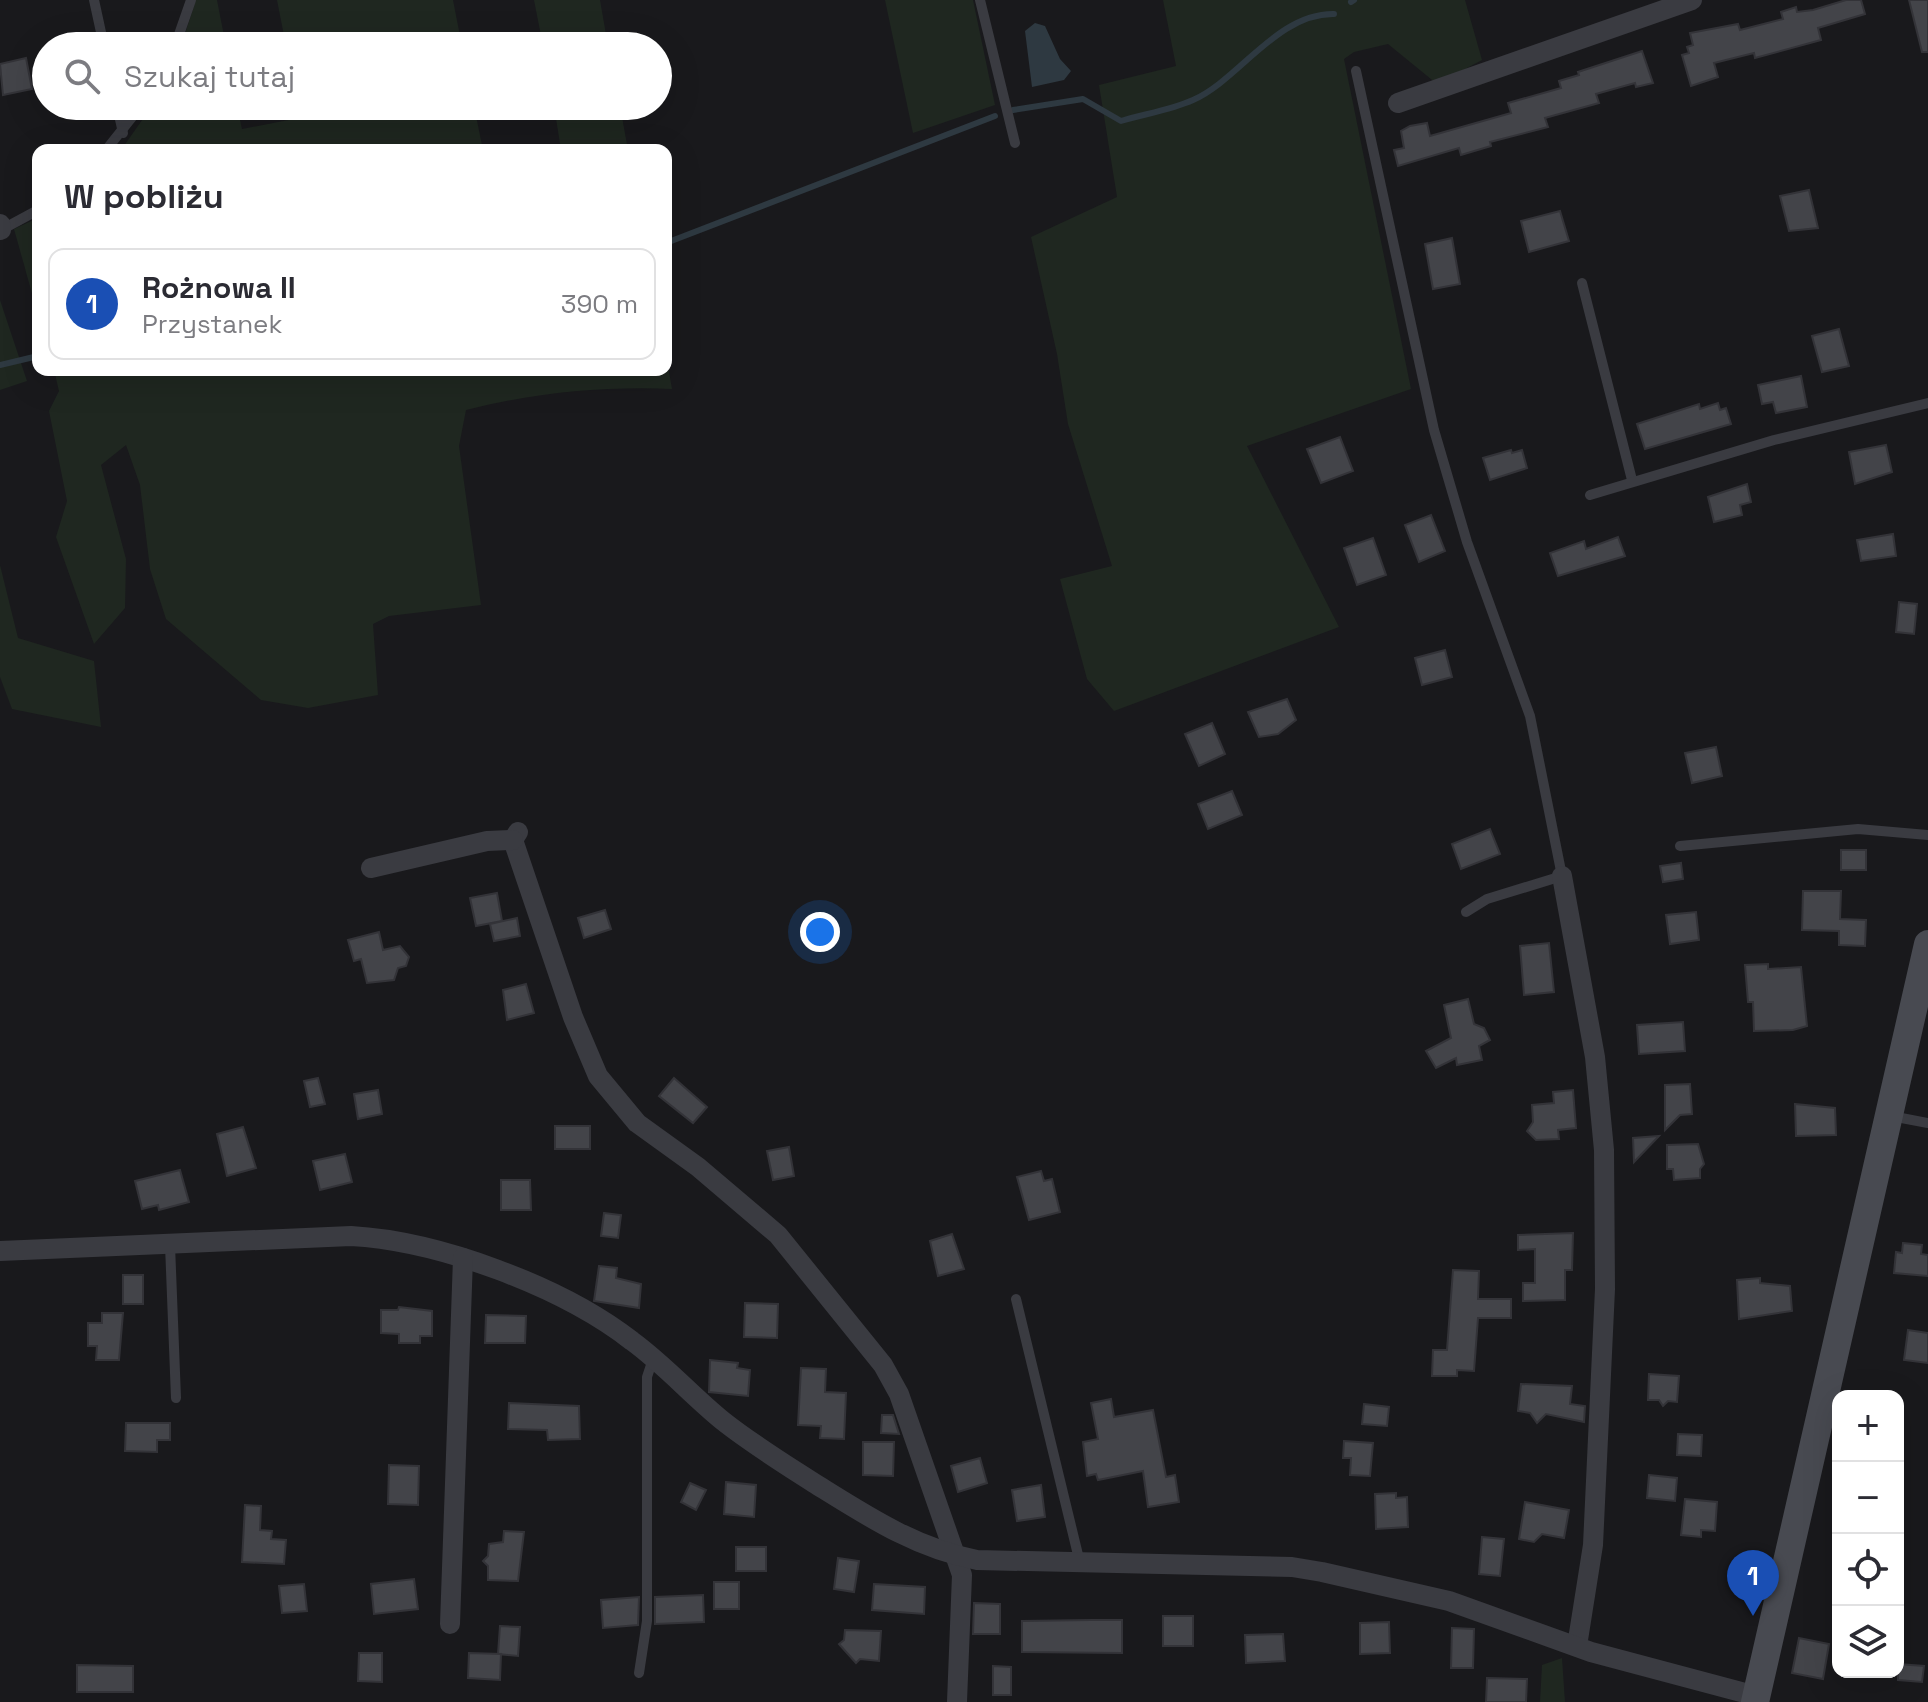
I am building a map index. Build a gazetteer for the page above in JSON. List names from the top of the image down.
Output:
{
  "page": {
    "search": "Szukaj tutaj",
    "heading": "W pobliżu",
    "list": [
      {
        "mark": "1",
        "name": "Rożnowa II",
        "note": "Przystanek",
        "value": "390 m"
      }
    ],
    "map_buttons": ["+", "−"],
    "pins": "1"
  }
}
